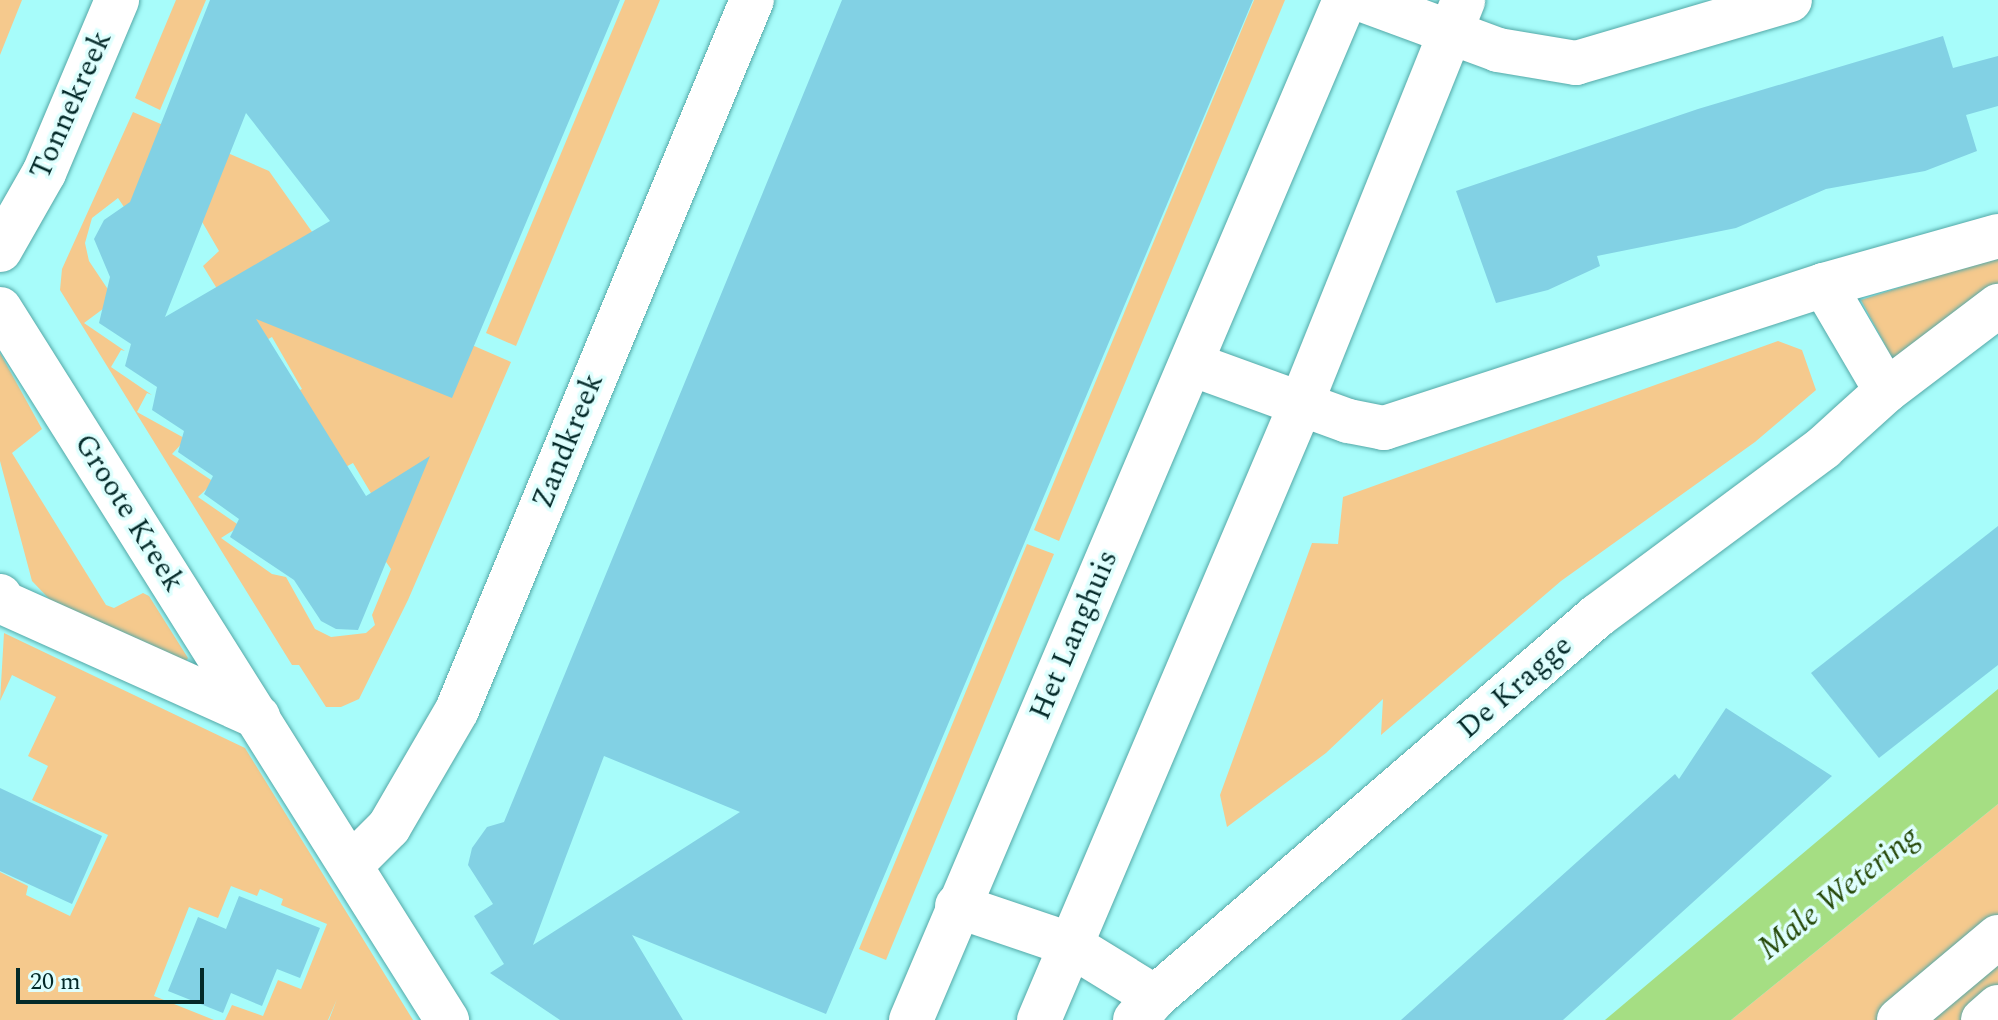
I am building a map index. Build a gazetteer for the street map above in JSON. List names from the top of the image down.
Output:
{
  "streets": {
    "street": [
      "Tonnekreek",
      "Zandkreek",
      "Groote Kreek",
      "Het Langhuis",
      "De Kragge"
    ]
  },
  "crossings": [
    ["Zandkreek", "Groote Kreek"]
  ],
  "water": ["Male Wetering"],
  "scale_bar": "20 m"
}
